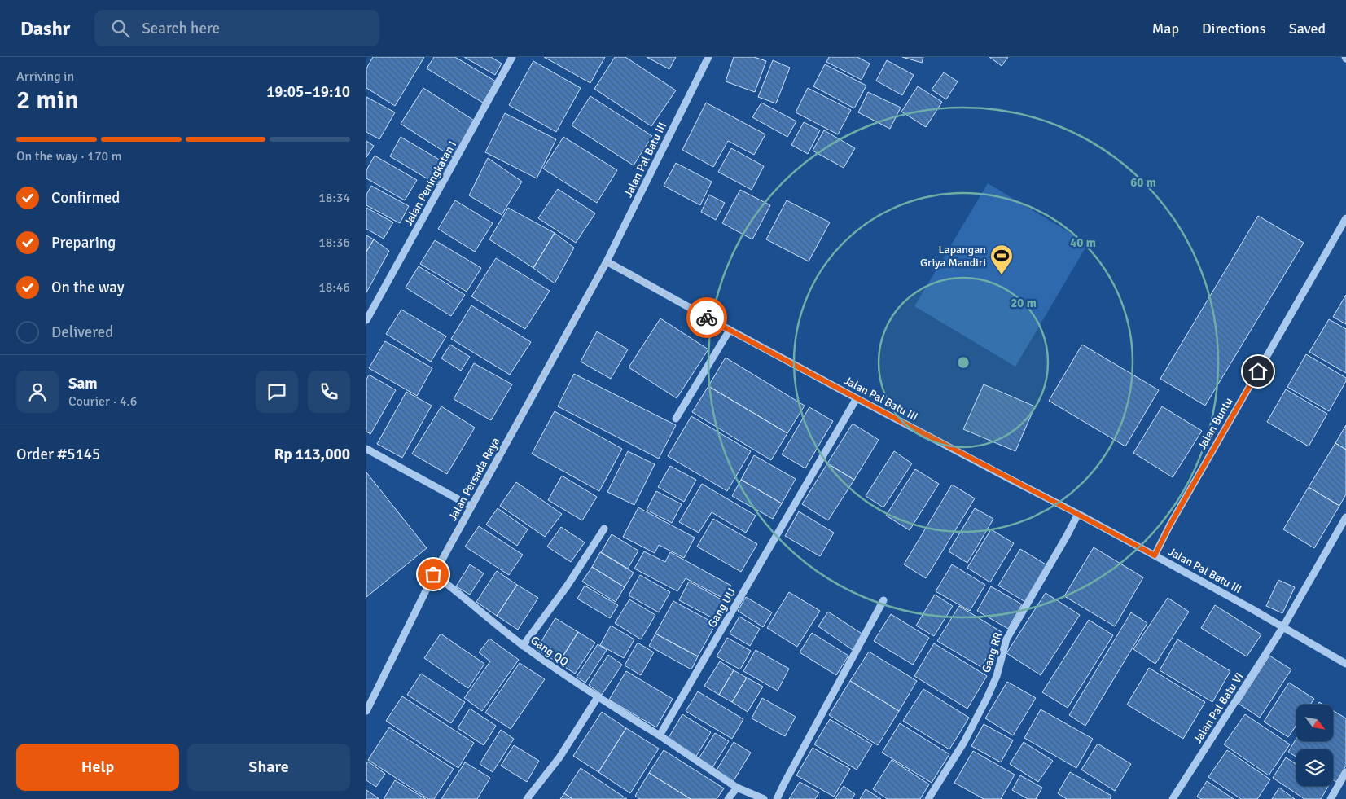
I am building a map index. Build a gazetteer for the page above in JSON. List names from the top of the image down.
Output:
{
  "streets": {
    "street": [
      "Jalan Pal Batu III",
      "Jalan Peningkatan I",
      "Jalan Buntu",
      "Jalan Persada Raya",
      "Gang UU",
      "Gang QQ",
      "Gang RR",
      "Jalan Pal Batu VI"
    ]
  },
  "crossings": [
    ["Jalan Pal Batu III", "Jalan Buntu"],
    ["Jalan Pal Batu III", "Jalan Persada Raya"],
    ["Jalan Pal Batu III", "Gang UU"],
    ["Jalan Pal Batu III", "Gang RR"],
    ["Jalan Pal Batu III", "Jalan Pal Batu VI"],
    ["Jalan Persada Raya", "Gang QQ"],
    ["Gang UU", "Gang QQ"]
  ],
  "places": {
    "sports": ["Lapangan Griya Mandiri"]
  },
  "north": "bottom right",
  "page": {
    "header": "Dashr",
    "search": "Search here",
    "nav": ["Map", "Directions", "Saved"],
    "heading": ["2 min", "Arriving in", "19:05–19:10"],
    "panel": [
      "Sam",
      "Courier · 4.6",
      "Order #5145",
      "Rp 113,000"
    ],
    "bar": "On the way · 170 m",
    "list": [
      ["Confirmed", "18:34"],
      ["Preparing", "18:36"],
      ["On the way", "18:46"],
      "Delivered"
    ],
    "buttons": ["Help", "Share"]
  },
  "rings": ["60 m", "40 m", "20 m"]
}
